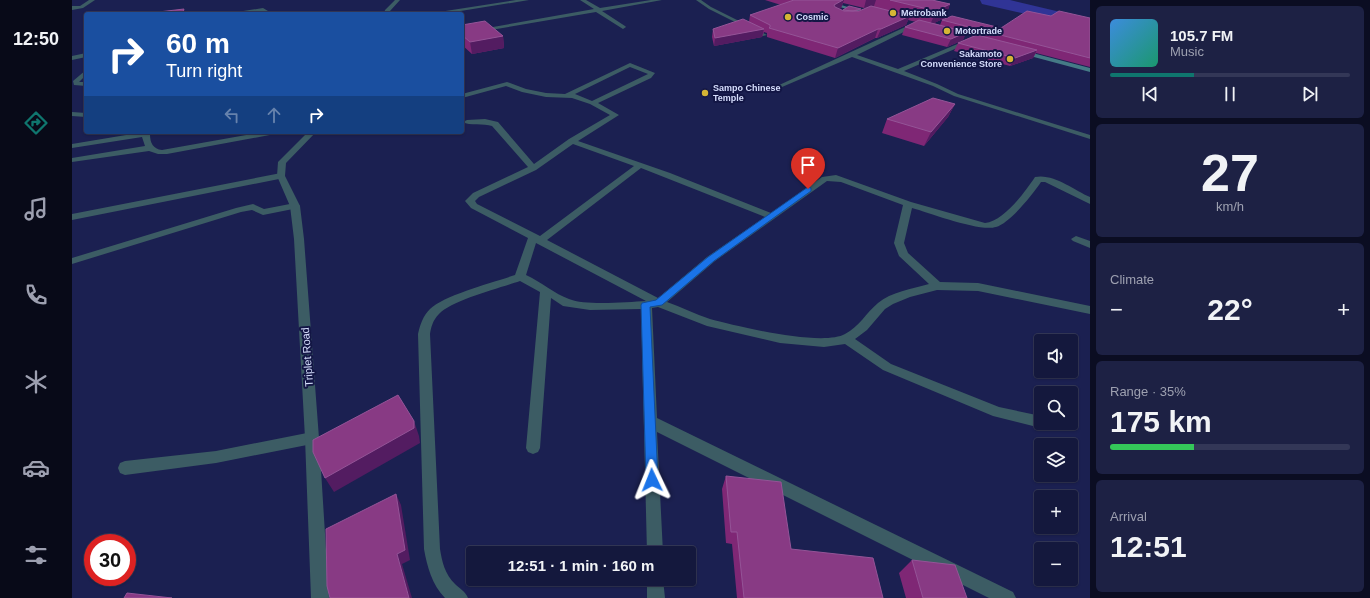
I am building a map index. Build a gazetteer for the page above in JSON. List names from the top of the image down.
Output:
{
  "streets": {
    "street": ["Triplet Road"]
  },
  "places": [
    "Metrobank",
    "Cosmic",
    "Motortrade",
    "Sakamoto Convenience Store",
    "Sampo Chinese Temple"
  ],
  "page": {
    "tabs": "12:50",
    "turn": ["60 m", "Turn right"],
    "song": ["105.7 FM", "Music"],
    "tile": [
      ["27", "km/h"],
      "Climate",
      ["Range · 35%", "175 km"],
      ["Arrival", "12:51"]
    ],
    "heat": ["−", "22°", "+"],
    "map_buttons": ["+", "−"],
    "limit": "30",
    "trip": "12:51 · 1 min · 160 m"
  }
}
